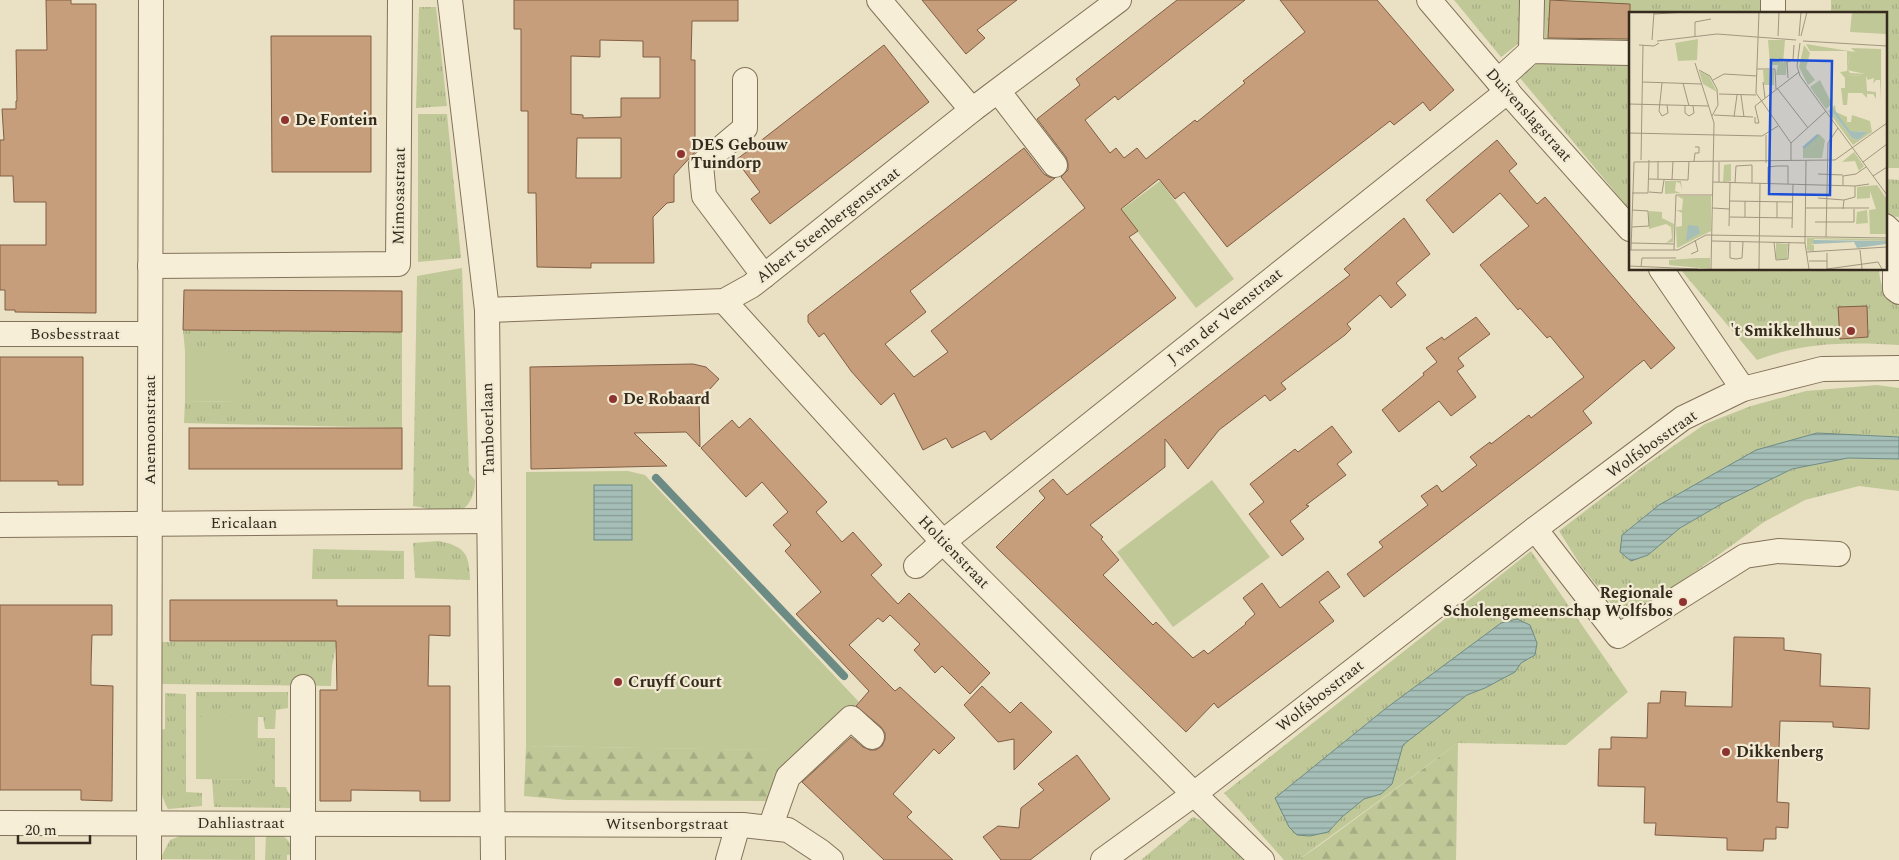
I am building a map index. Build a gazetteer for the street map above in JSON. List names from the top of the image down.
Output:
{
  "streets": {
    "street": [
      "Duivenslagstraat",
      "Mimosastraat",
      "Albert Steenbergenstraat",
      "J van der Veenstraat",
      "Bosbesstraat",
      "Tamboerlaan",
      "Anemoonstraat",
      "Wolfsbosstraat",
      "Ericalaan",
      "Holtienstraat",
      "Dahliastraat",
      "Witsenborgstraat"
    ]
  },
  "crossings": [
    ["Duivenslagstraat", "J van der Veenstraat"],
    ["Mimosastraat", "Anemoonstraat"],
    ["Albert Steenbergenstraat", "Tamboerlaan"],
    ["Albert Steenbergenstraat", "Holtienstraat"],
    ["J van der Veenstraat", "Holtienstraat"],
    ["Bosbesstraat", "Anemoonstraat"],
    ["Tamboerlaan", "Ericalaan"],
    ["Tamboerlaan", "Dahliastraat"],
    ["Tamboerlaan", "Witsenborgstraat"],
    ["Anemoonstraat", "Ericalaan"],
    ["Anemoonstraat", "Dahliastraat"],
    ["Wolfsbosstraat", "Holtienstraat"],
    ["Dahliastraat", "Witsenborgstraat"]
  ],
  "places": [
    "De Fontein",
    "DES Gebouw Tuindorp",
    "'t Smikkelhuus",
    "De Robaard",
    "Regionale Scholengemeenschap Wolfsbos",
    "Cruyff Court",
    "Dikkenberg"
  ],
  "scale_bar": "20 m"
}
